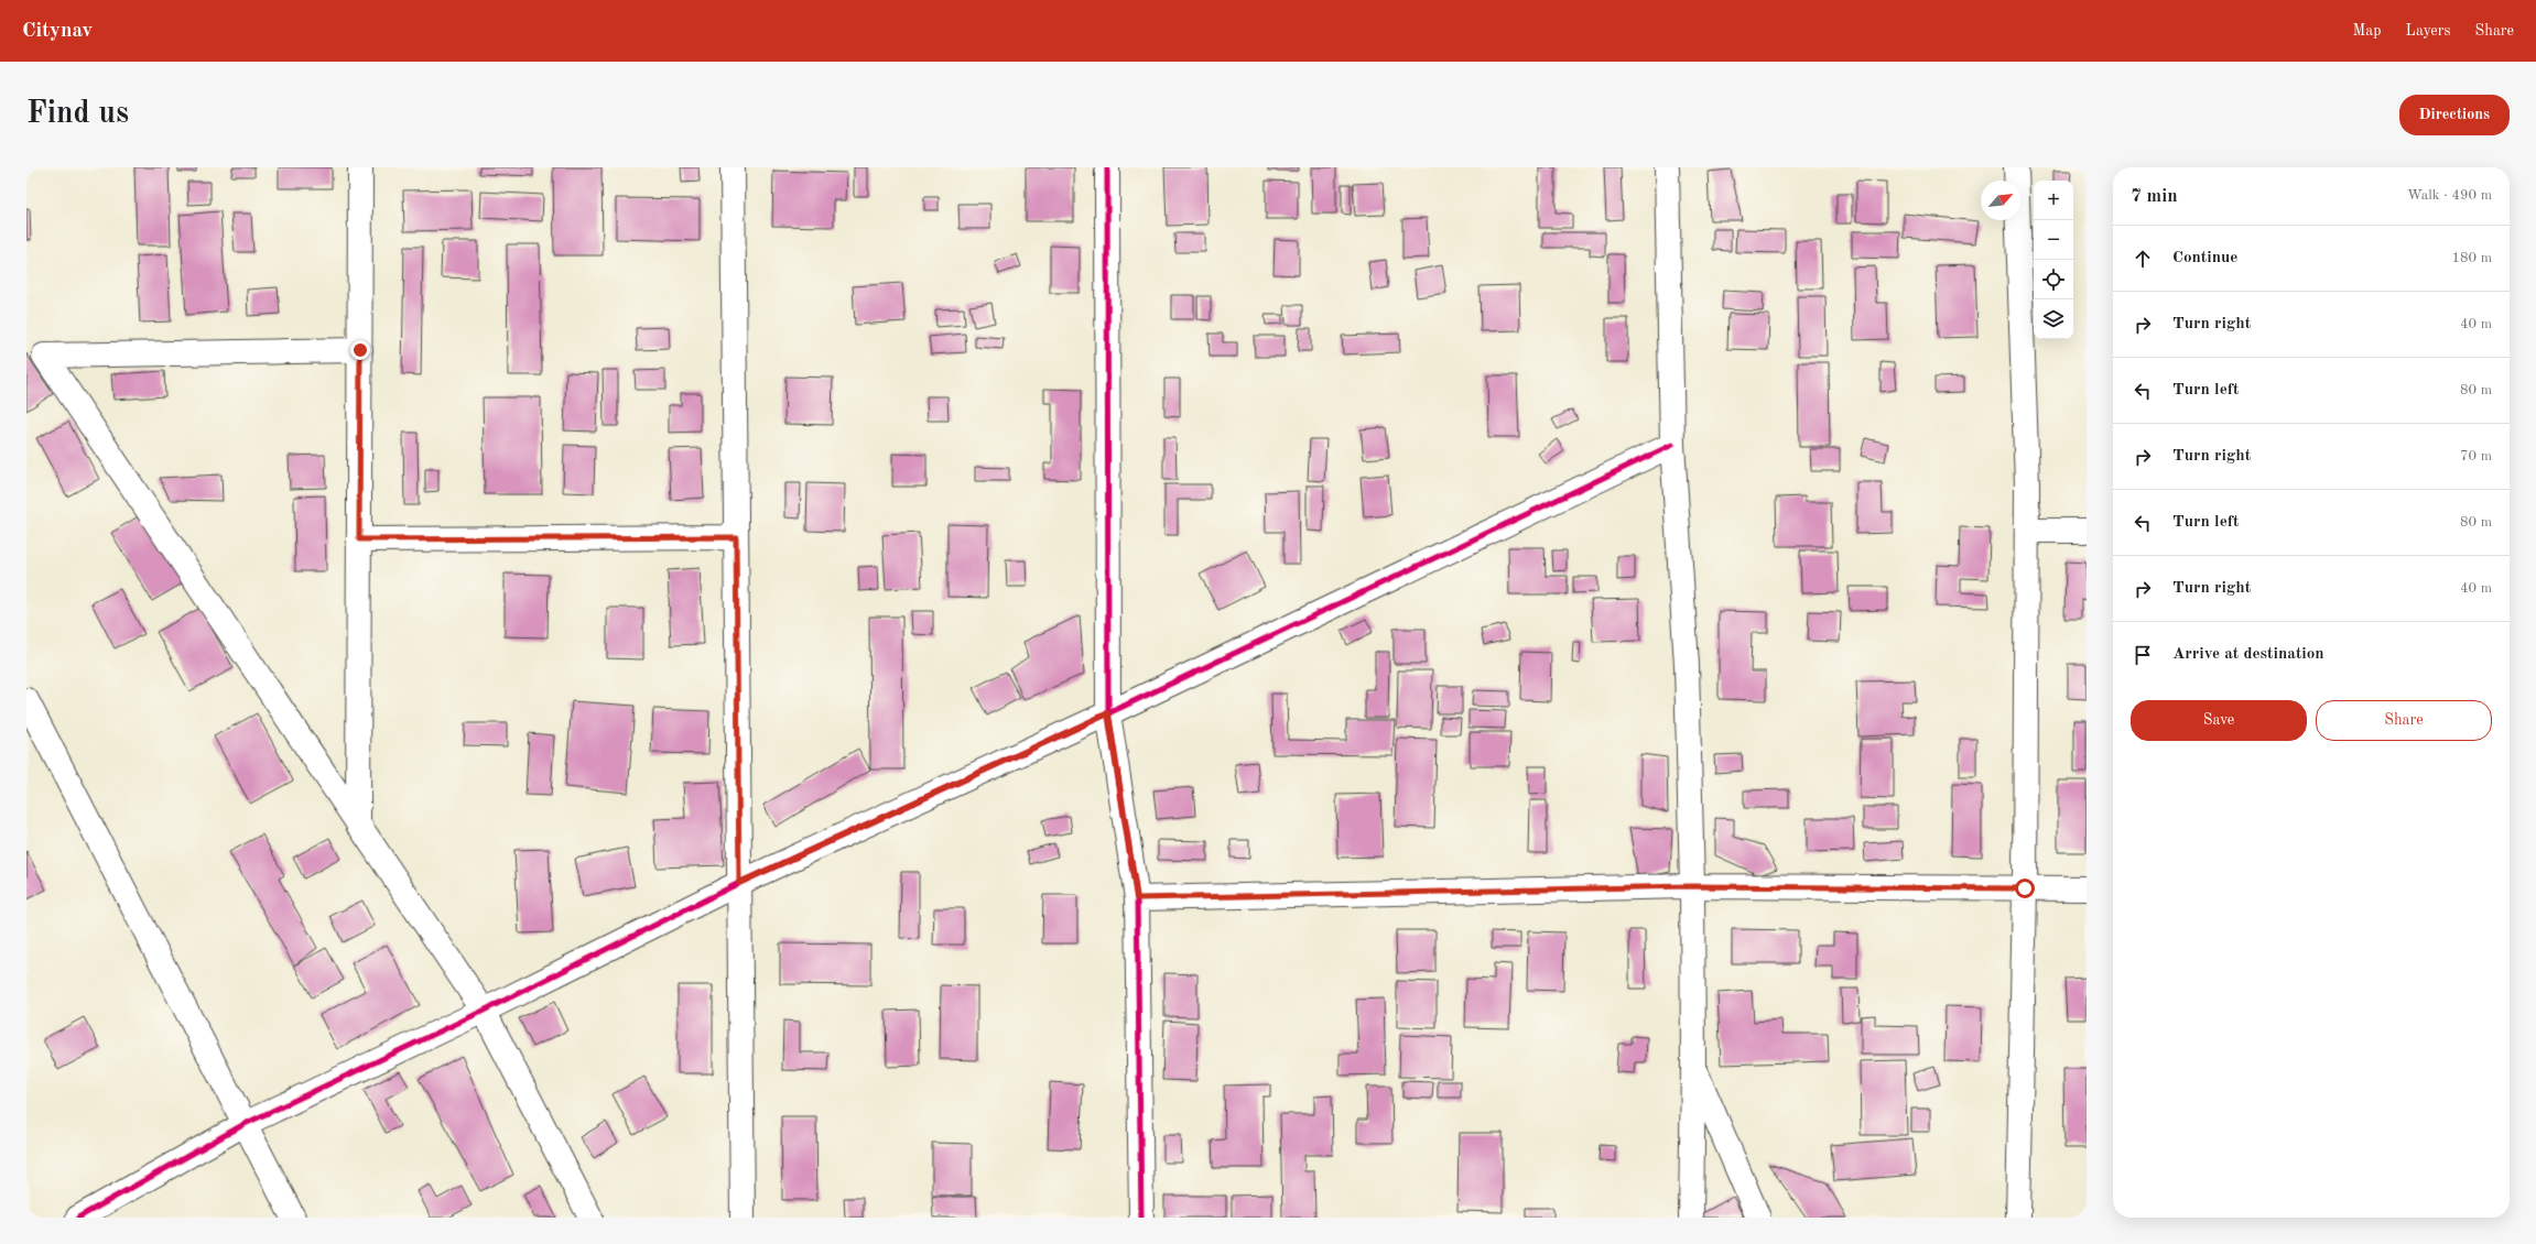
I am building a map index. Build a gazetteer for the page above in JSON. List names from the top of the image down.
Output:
{
  "north": "top right",
  "page": {
    "header": "Citynav",
    "nav": ["Map", "Layers", "Share"],
    "buttons": [
      "Directions",
      ["Save", "Share"]
    ],
    "title": "Find us",
    "heading": ["7 min", "Walk · 490 m"],
    "map_buttons": ["+", "−"],
    "list": [
      ["Continue", "180 m"],
      ["Turn right", "40 m"],
      ["Turn left", "80 m"],
      ["Turn right", "70 m"],
      ["Turn left", "80 m"],
      ["Turn right", "40 m"],
      "Arrive at destination"
    ]
  }
}
